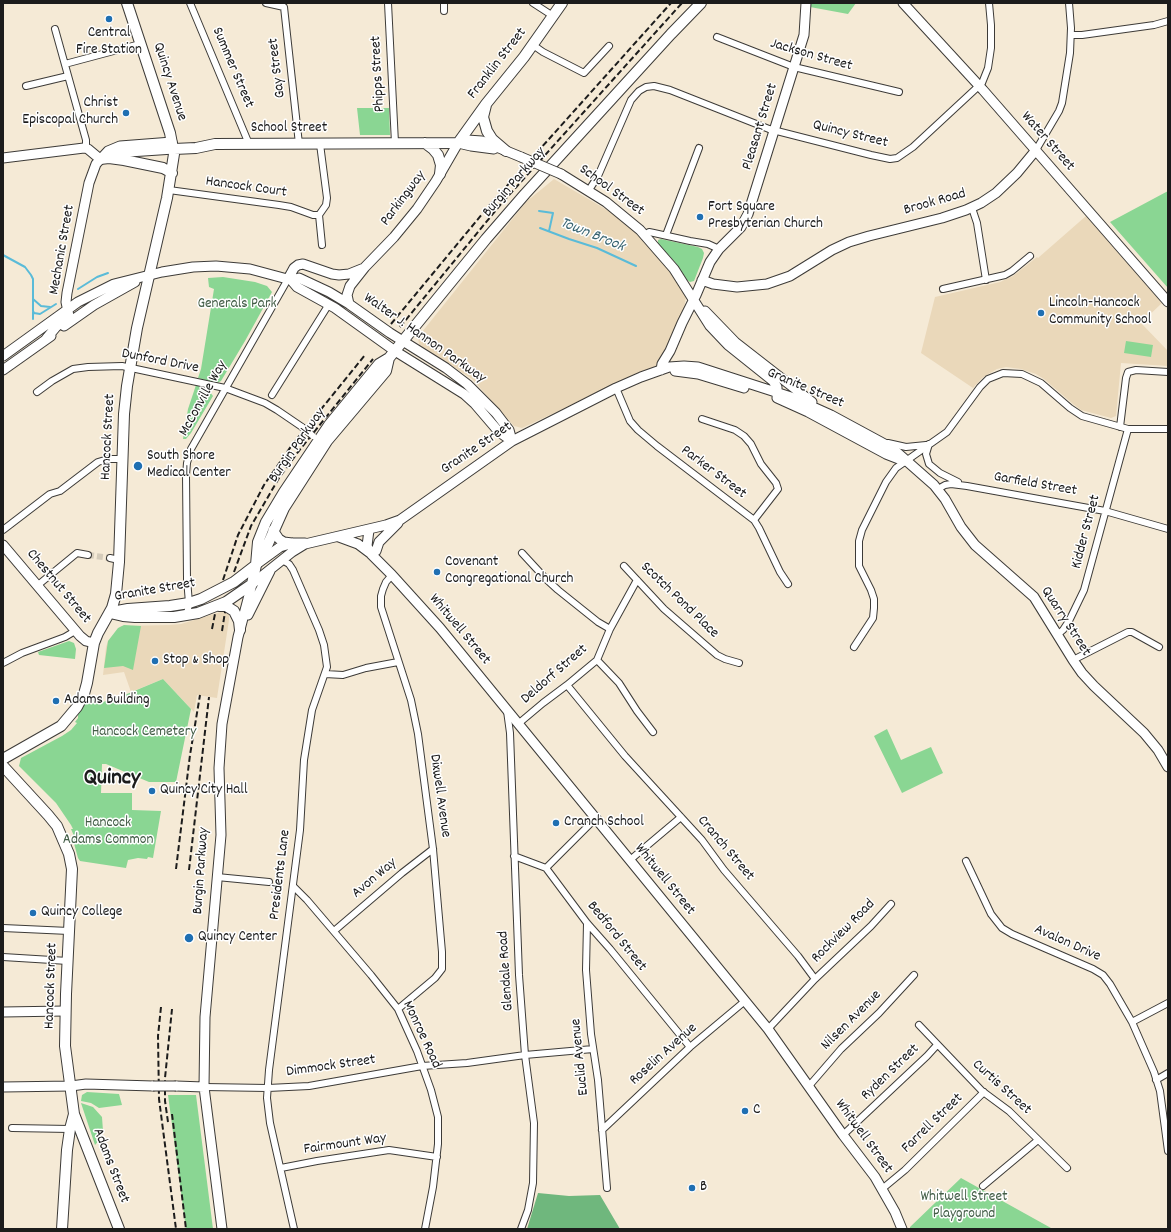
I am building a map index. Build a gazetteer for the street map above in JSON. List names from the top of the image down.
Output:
{
  "streets": {
    "main road": [
      "Franklin Street",
      "Quincy Avenue",
      "Pleasant Street",
      "School Street",
      "Water Street",
      "Burgin Parkway",
      "Parkingway",
      "Brook Road",
      "Mechanic Street",
      "Walter J. Hannon Parkway",
      "Granite Street",
      "Hancock Street",
      "Chestnut Street",
      "Quarry Street",
      "Whitwell Street",
      "Dimmock Street",
      "Adams Street"
    ],
    "street": [
      "Jackson Street",
      "Summer Street",
      "Gay Street",
      "Phipps Street",
      "Quincy Street",
      "Hancock Court",
      "Dunford Drive",
      "McConville Way",
      "Parker Street",
      "Garfield Street",
      "Kidder Street",
      "Scotch Pond Place",
      "Deldorf Street",
      "Dixwell Avenue",
      "Cranch Street",
      "Presidents Lane",
      "Avon Way",
      "Rockview Road",
      "Bedford Street",
      "Avalon Drive",
      "Glendale Road",
      "Nilsen Avenue",
      "Monroe Road",
      "Roselin Avenue",
      "Euclid Avenue",
      "Ryden Street",
      "Curtis Street",
      "Farrell Street",
      "Fairmount Way"
    ]
  },
  "crossings": [
    ["Jackson Street", "Pleasant Street"],
    ["Franklin Street", "School Street"],
    ["Franklin Street", "Parkingway"],
    ["Summer Street", "School Street"],
    ["Gay Street", "School Street"],
    ["Phipps Street", "School Street"],
    ["Quincy Avenue", "School Street"],
    ["Quincy Avenue", "Hancock Street"],
    ["Pleasant Street", "School Street"],
    ["Pleasant Street", "Quincy Street"],
    ["Pleasant Street", "Brook Road"],
    ["Pleasant Street", "Granite Street"],
    ["School Street", "Quincy Street"],
    ["School Street", "Parkingway"],
    ["School Street", "Granite Street"],
    ["School Street", "Hancock Street"],
    ["Quincy Street", "Water Street"],
    ["Water Street", "Brook Road"],
    ["Burgin Parkway", "Walter J. Hannon Parkway"],
    ["Burgin Parkway", "Dunford Drive"],
    ["Burgin Parkway", "Granite Street"],
    ["Burgin Parkway", "Dimmock Street"],
    ["Hancock Court", "Hancock Street"],
    ["Parkingway", "Walter J. Hannon Parkway"],
    ["Parkingway", "McConville Way"],
    ["Mechanic Street", "Walter J. Hannon Parkway"],
    ["Walter J. Hannon Parkway", "Granite Street"],
    ["Walter J. Hannon Parkway", "McConville Way"],
    ["Walter J. Hannon Parkway", "Hancock Street"],
    ["Dunford Drive", "McConville Way"],
    ["Dunford Drive", "Hancock Street"],
    ["Granite Street", "McConville Way"],
    ["Granite Street", "Hancock Street"],
    ["Granite Street", "Parker Street"],
    ["Granite Street", "Quarry Street"],
    ["Granite Street", "Whitwell Street"],
    ["Granite Street", "Presidents Lane"],
    ["Hancock Street", "Chestnut Street"],
    ["Hancock Street", "Dimmock Street"],
    ["Hancock Street", "Adams Street"],
    ["Garfield Street", "Kidder Street"],
    ["Garfield Street", "Quarry Street"],
    ["Kidder Street", "Quarry Street"],
    ["Scotch Pond Place", "Deldorf Street"],
    ["Whitwell Street", "Deldorf Street"],
    ["Whitwell Street", "Dixwell Avenue"],
    ["Whitwell Street", "Glendale Road"],
    ["Whitwell Street", "Nilsen Avenue"],
    ["Whitwell Street", "Roselin Avenue"],
    ["Whitwell Street", "Ryden Street"],
    ["Whitwell Street", "Farrell Street"],
    ["Deldorf Street", "Cranch Street"],
    ["Dixwell Avenue", "Avon Way"],
    ["Dixwell Avenue", "Monroe Road"],
    ["Cranch Street", "Rockview Road"],
    ["Presidents Lane", "Monroe Road"],
    ["Presidents Lane", "Dimmock Street"],
    ["Presidents Lane", "Fairmount Way"],
    ["Avon Way", "Monroe Road"],
    ["Bedford Street", "Roselin Avenue"],
    ["Bedford Street", "Euclid Avenue"],
    ["Glendale Road", "Dimmock Street"],
    ["Monroe Road", "Dimmock Street"],
    ["Monroe Road", "Fairmount Way"],
    ["Roselin Avenue", "Euclid Avenue"],
    ["Euclid Avenue", "Dimmock Street"],
    ["Ryden Street", "Curtis Street"],
    ["Curtis Street", "Farrell Street"]
  ],
  "districts": ["Quincy"],
  "water": ["Town Brook"],
  "parks": [
    "Generals Park",
    "Hancock Cemetery",
    "Hancock Adams Common",
    "Whitwell Street Playground"
  ],
  "places": [
    "Central Fire Station",
    "Christ Episcopal Church",
    "Fort Square Presbyterian Church",
    "Lincoln-Hancock Community School",
    "South Shore Medical Center",
    "Covenant Congregational Church",
    "Stop & Shop",
    "Adams Building",
    "Quincy City Hall",
    "Cranch School",
    "Quincy College",
    "Quincy Center",
    "C",
    "B"
  ]
}
